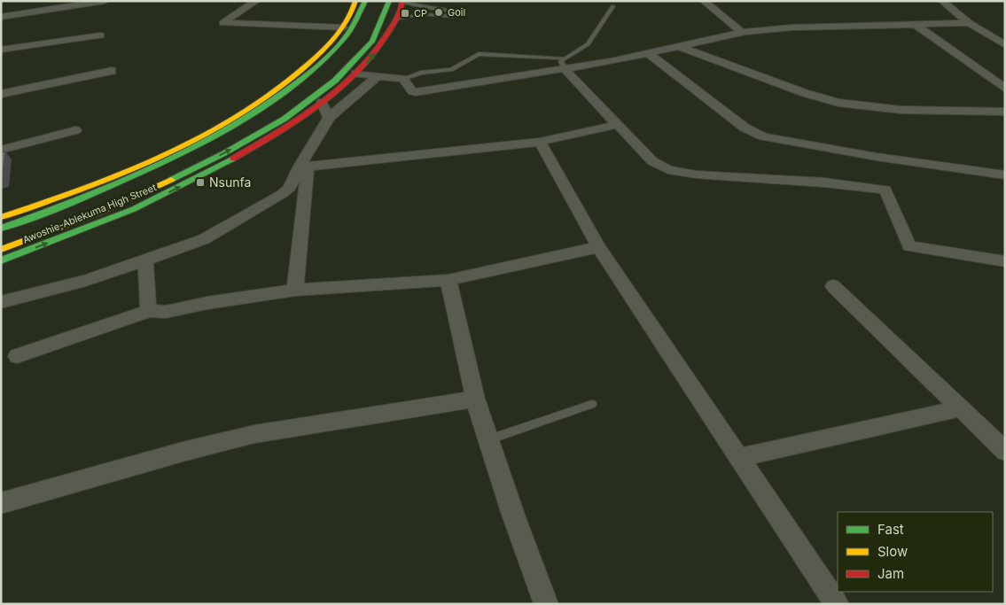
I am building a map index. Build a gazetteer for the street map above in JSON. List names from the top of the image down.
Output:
{
  "streets": {
    "street": ["Awoshie-Ablekuma High Street"]
  },
  "places": {
    "other": ["Goil"],
    "transit": ["CP", "Nsunfa"]
  },
  "legend": ["Fast", "Slow", "Jam"]
}
